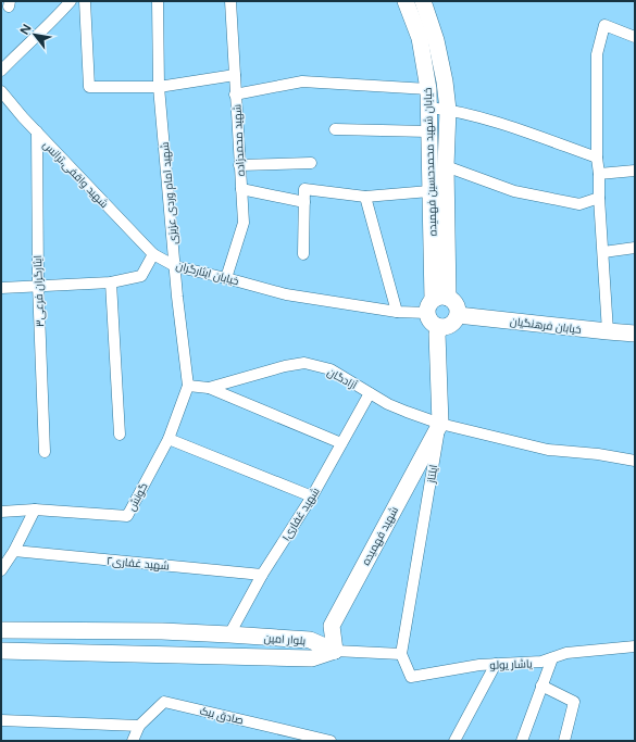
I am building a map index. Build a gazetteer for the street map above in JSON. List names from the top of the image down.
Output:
{
  "streets": {
    "main road": [
      "خیابان شهید محمدحسین فهمیده",
      "خیابان فرهنگیان",
      "شهید فهمیده",
      "بلوار امین"
    ],
    "street": [
      "شهید محمدزاده",
      "شهید واقفی،ترانس",
      "شهید امام وردی عزیزی",
      "خیابان ایثارگران",
      "ایثارگران فرعی۳",
      "آزادگان",
      "ایلناز",
      "گونش",
      "شهید غفاری۱",
      "شهید غفاری۲",
      "یاشار یولو",
      "صادق بیک"
    ]
  },
  "crossings": [
    ["شهید محمدزاده", "خیابان ایثارگران"],
    ["خیابان شهید محمدحسین فهمیده", "خیابان ایثارگران"],
    ["خیابان شهید محمدحسین فهمیده", "خیابان فرهنگیان"],
    ["شهید واقفی،ترانس", "خیابان ایثارگران"],
    ["شهید واقفی،ترانس", "ایثارگران فرعی۳"],
    ["شهید امام وردی عزیزی", "خیابان ایثارگران"],
    ["شهید امام وردی عزیزی", "آزادگان"],
    ["شهید امام وردی عزیزی", "گونش"],
    ["خیابان ایثارگران", "خیابان فرهنگیان"],
    ["آزادگان", "ایلناز"],
    ["آزادگان", "گونش"],
    ["آزادگان", "شهید غفاری۱"],
    ["آزادگان", "شهید فهمیده"],
    ["ایلناز", "شهید فهمیده"],
    ["ایلناز", "یاشار یولو"],
    ["شهید غفاری۱", "شهید غفاری۲"],
    ["شهید غفاری۱", "بلوار امین"],
    ["شهید فهمیده", "بلوار امین"]
  ],
  "north": "top left"
}
